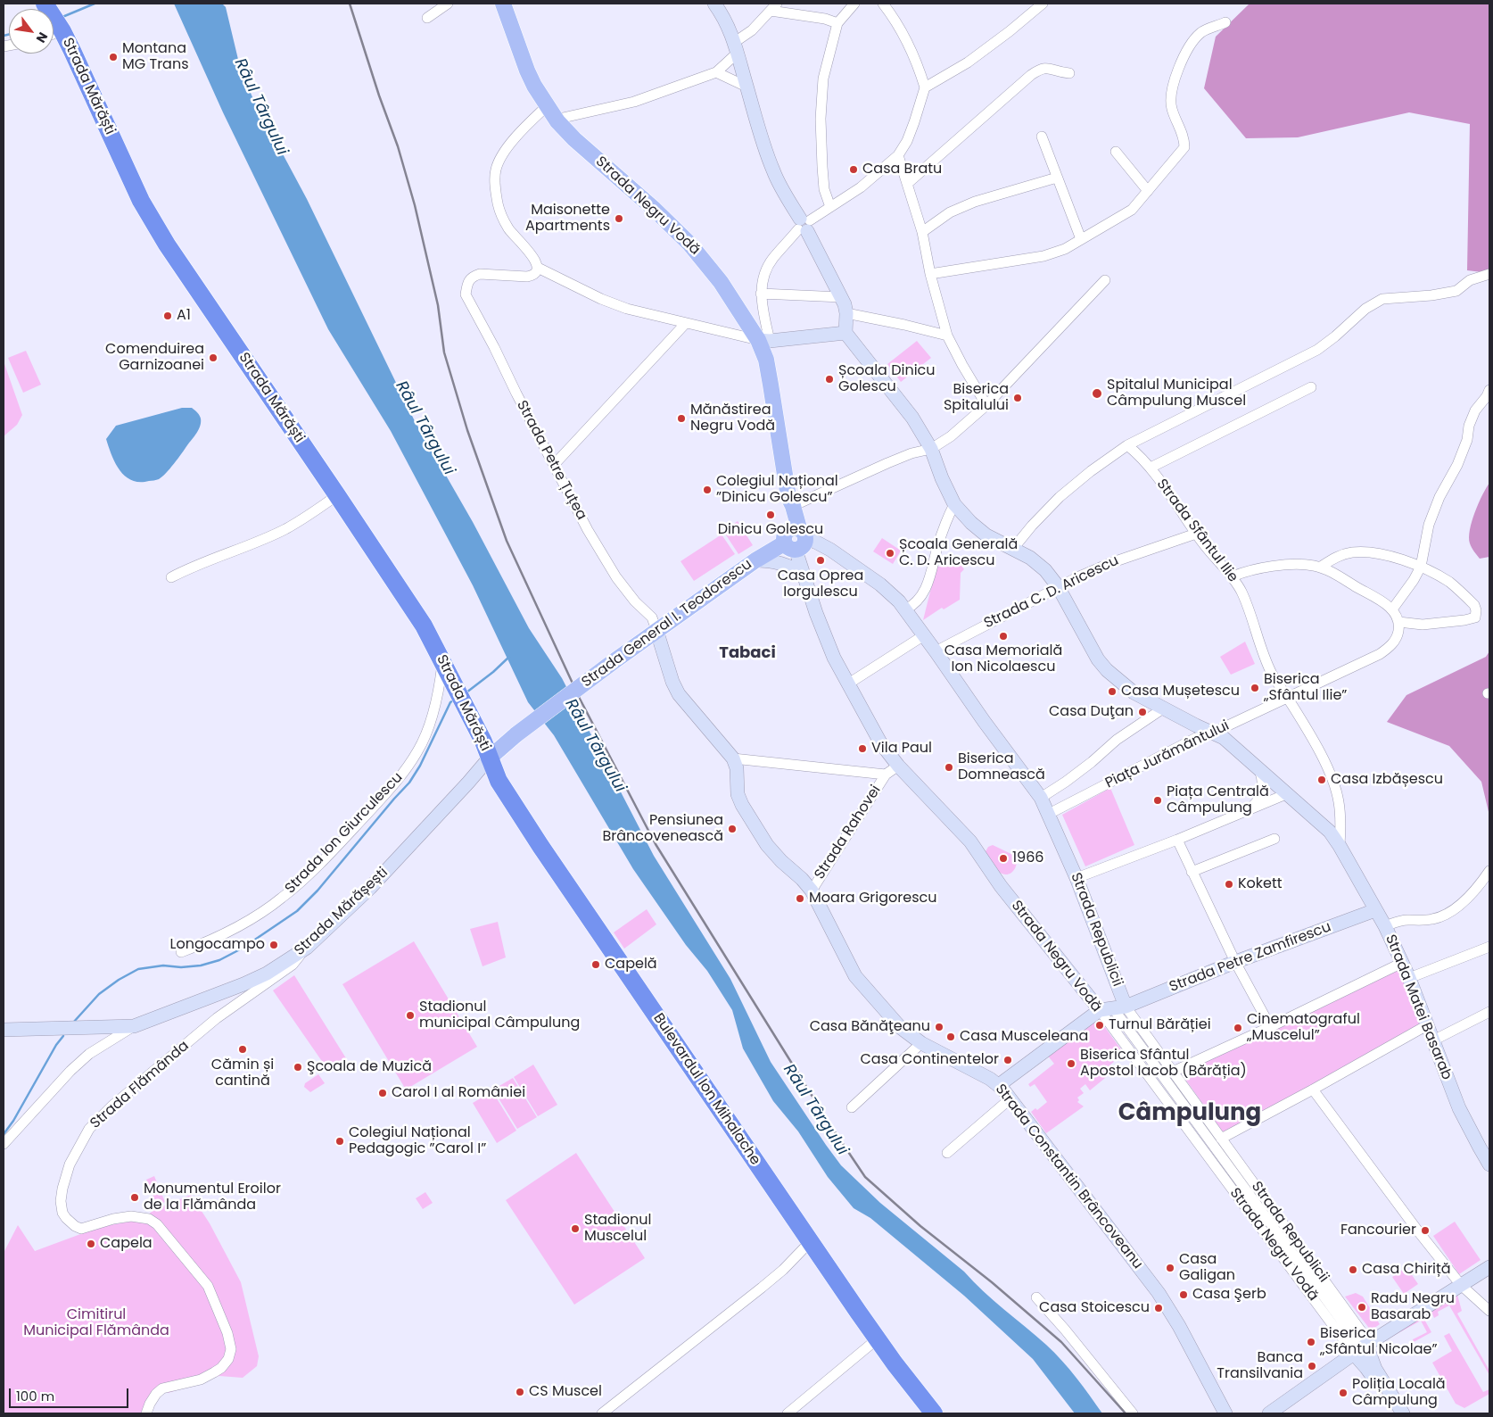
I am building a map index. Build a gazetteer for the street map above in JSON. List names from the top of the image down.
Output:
{
  "streets": {
    "highway": ["Strada Mărăști", "Bulevardul Ion Mihalache"],
    "main road": [
      "Strada Negru Vodă",
      "Strada General I. Teodorescu",
      "Strada Mărășești",
      "Strada Republicii",
      "Strada Petre Zamfirescu",
      "Strada Matei Basarab",
      "Strada Constantin Brâncoveanu"
    ],
    "street": [
      "Strada Petre Țuțea",
      "Strada Sfântul Ilie",
      "Strada C. D. Aricescu",
      "Piața Jurământului",
      "Strada Rahovei",
      "Strada Ion Giurculescu",
      "Strada Flămânda"
    ]
  },
  "crossings": [
    ["Strada Mărăști", "Strada General I. Teodorescu"],
    ["Strada Mărăști", "Strada Ion Giurculescu"],
    ["Strada Mărăști", "Strada Mărășești"],
    ["Strada Mărăști", "Bulevardul Ion Mihalache"],
    ["Strada Negru Vodă", "Strada General I. Teodorescu"],
    ["Strada Negru Vodă", "Strada Republicii"],
    ["Strada Negru Vodă", "Strada Petre Zamfirescu"],
    ["Strada Petre Țuțea", "Strada General I. Teodorescu"],
    ["Strada Sfântul Ilie", "Strada C. D. Aricescu"],
    ["Strada Sfântul Ilie", "Piața Jurământului"],
    ["Strada Sfântul Ilie", "Strada Matei Basarab"],
    ["Strada C. D. Aricescu", "Strada Republicii"],
    ["Strada C. D. Aricescu", "Strada Matei Basarab"],
    ["Strada General I. Teodorescu", "Strada Mărășești"],
    ["Strada General I. Teodorescu", "Strada Republicii"],
    ["Strada General I. Teodorescu", "Bulevardul Ion Mihalache"],
    ["Piața Jurământului", "Strada Republicii"],
    ["Piața Jurământului", "Strada Matei Basarab"],
    ["Strada Rahovei", "Strada Constantin Brâncoveanu"],
    ["Strada Mărășești", "Strada Flămânda"],
    ["Strada Mărășești", "Bulevardul Ion Mihalache"],
    ["Strada Republicii", "Strada Petre Zamfirescu"],
    ["Strada Petre Zamfirescu", "Strada Matei Basarab"],
    ["Strada Petre Zamfirescu", "Strada Constantin Brâncoveanu"]
  ],
  "districts": ["Tabaci", "Câmpulung"],
  "water": ["Râul Târgului"],
  "parks": ["Cimitirul Municipal Flămânda"],
  "places": [
    "Montana MG Trans",
    "Casa Bratu",
    "Maisonette Apartments",
    "A1",
    "Comenduirea Garnizoanei",
    "Școala Dinicu Golescu",
    "Spitalul Municipal Câmpulung Muscel",
    "Biserica Spitalului",
    "Mănăstirea Negru Vodă",
    "Colegiul Național ”Dinicu Golescu”",
    "Dinicu Golescu",
    "Școala Generală C. D. Aricescu",
    "Casa Oprea Iorgulescu",
    "Casa Memorială Ion Nicolaescu",
    "Biserica „Sfântul Ilie”",
    "Casa Mușetescu",
    "Casa Duţan",
    "Vila Paul",
    "Biserica Domnească",
    "Casa Izbășescu",
    "Piața Centrală Câmpulung",
    "Pensiunea Brâncovenească",
    "1966",
    "Kokett",
    "Moara Grigorescu",
    "Longocampo",
    "Capelă",
    "Stadionul municipal Câmpulung",
    "Turnul Bărăției",
    "Casa Bănăţeanu",
    "Cinematograful „Muscelul”",
    "Casa Musceleana",
    "Cămin și cantină",
    "Casa Continentelor",
    "Biserica Sfântul Apostol Iacob (Bărăția)",
    "Şcoala de Muzică",
    "Carol I al României",
    "Colegiul Național Pedagogic ”Carol I”",
    "Monumentul Eroilor de la Flămânda",
    "Stadionul Muscelul",
    "Fancourier",
    "Capela",
    "Casa Galigan",
    "Casa Chiriță",
    "Casa Şerb",
    "Radu Negru Basarab",
    "Casa Stoicescu",
    "Biserica „Sfântul Nicolae”",
    "Banca Transilvania",
    "CS Muscel",
    "Poliția Locală Câmpulung"
  ],
  "scale_bar": "100 m",
  "north": "bottom right"
}
